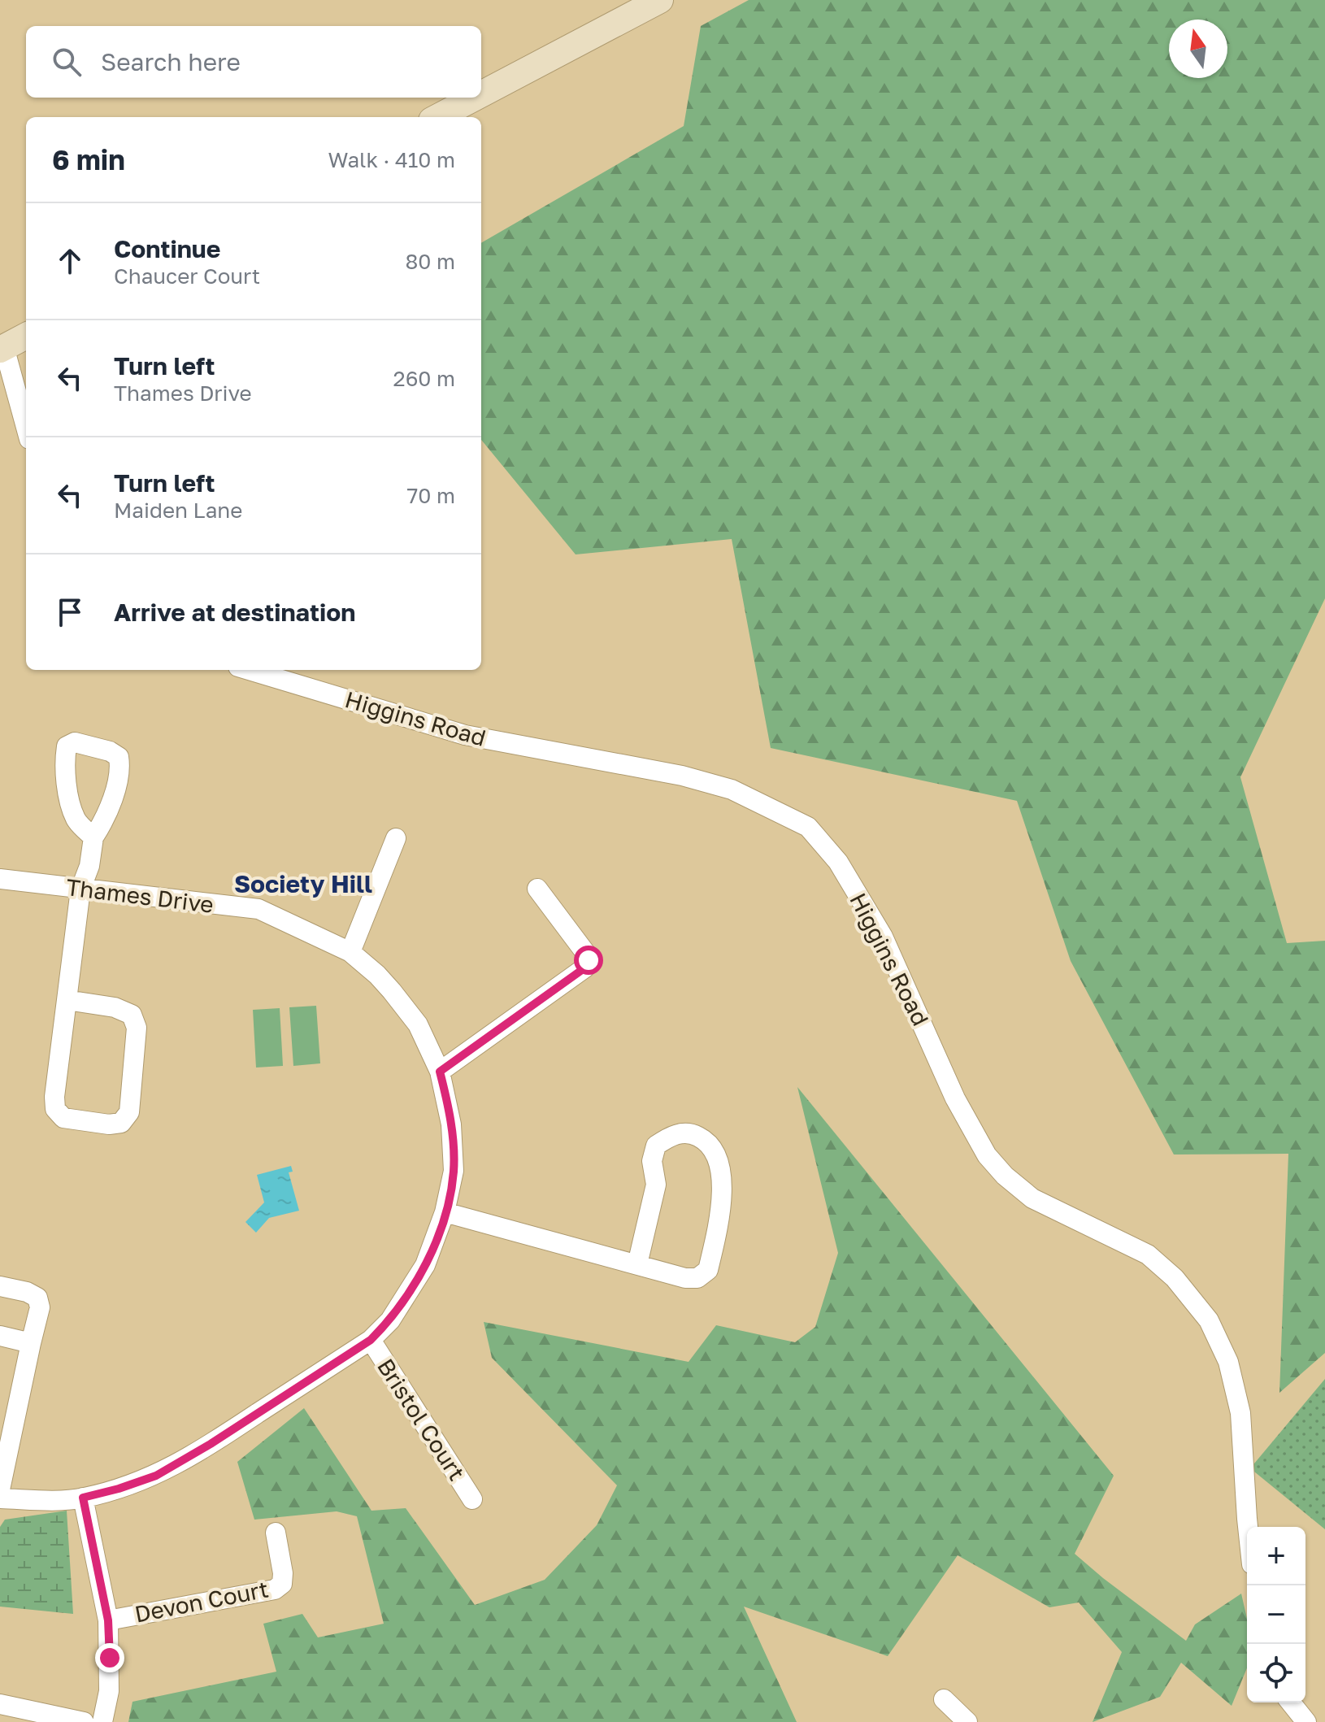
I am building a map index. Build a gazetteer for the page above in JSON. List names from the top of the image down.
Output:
{
  "streets": {
    "street": [
      "Higgins Road",
      "Thames Drive",
      "Bristol Court",
      "Devon Court"
    ]
  },
  "crossings": [
    ["Thames Drive", "Bristol Court"]
  ],
  "districts": ["Society Hill"],
  "north": "top",
  "page": {
    "search": "Search here",
    "heading": ["6 min", "Walk · 410 m"],
    "list": [
      ["Continue", "Chaucer Court", "80 m"],
      ["Turn left", "Thames Drive", "260 m"],
      ["Turn left", "Maiden Lane", "70 m"],
      "Arrive at destination"
    ],
    "map_buttons": ["+", "−"]
  }
}
